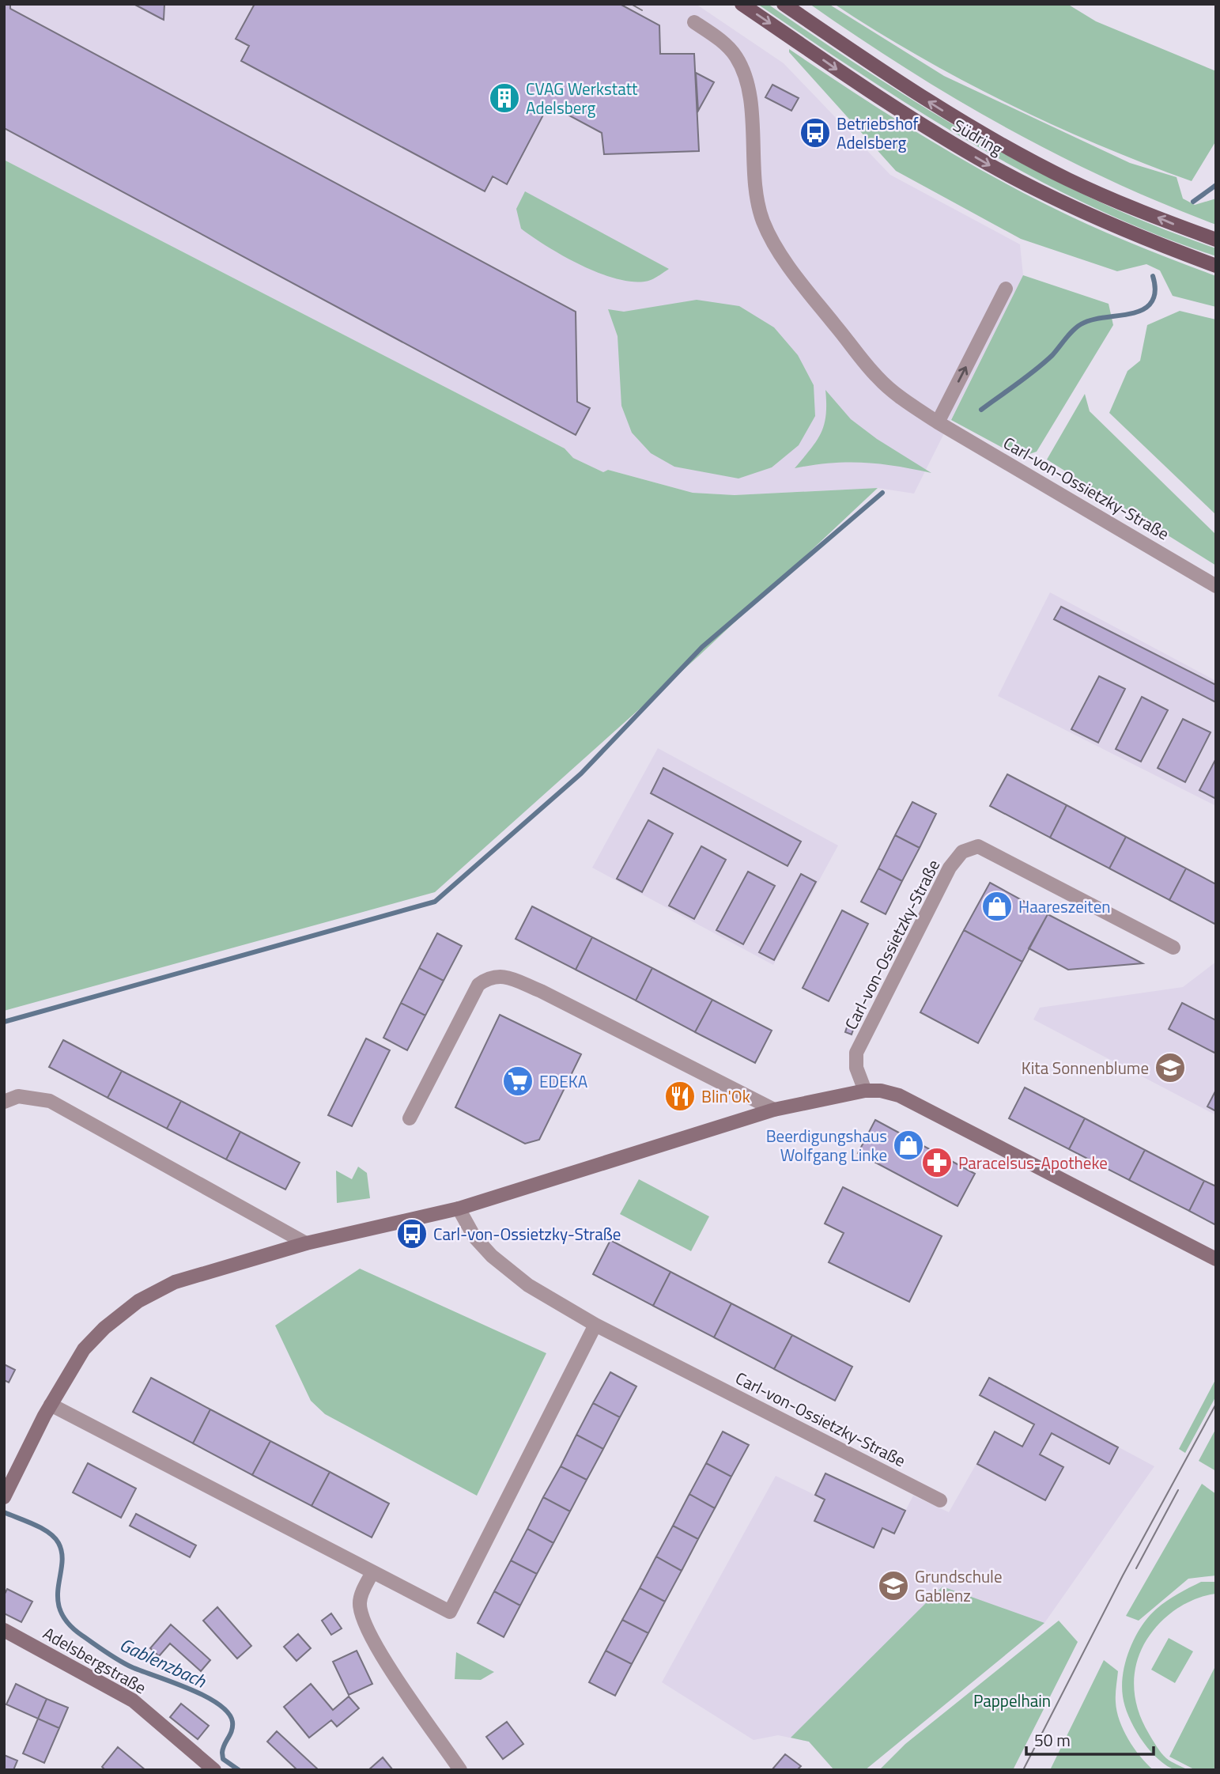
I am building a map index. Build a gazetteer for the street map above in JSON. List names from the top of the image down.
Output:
{
  "streets": {
    "main road": ["Südring"],
    "street": ["Carl-von-Ossietzky-Straße", "Adelsbergstraße"]
  },
  "water": ["Gablenzbach"],
  "parks": ["Pappelhain"],
  "places": {
    "building": ["CVAG Werkstatt Adelsberg"],
    "bus stop": ["Betriebshof Adelsberg", "Carl-von-Ossietzky-Straße"],
    "shop": ["Haareszeiten", "Beerdigungshaus Wolfgang Linke"],
    "school or university": ["Kita Sonnenblume", "Grundschule Gablenz"],
    "supermarket": ["EDEKA"],
    "restaurant": ["Blin'Ok"],
    "pharmacy": ["Paracelsus-Apotheke"]
  },
  "scale_bar": "50 m"
}
